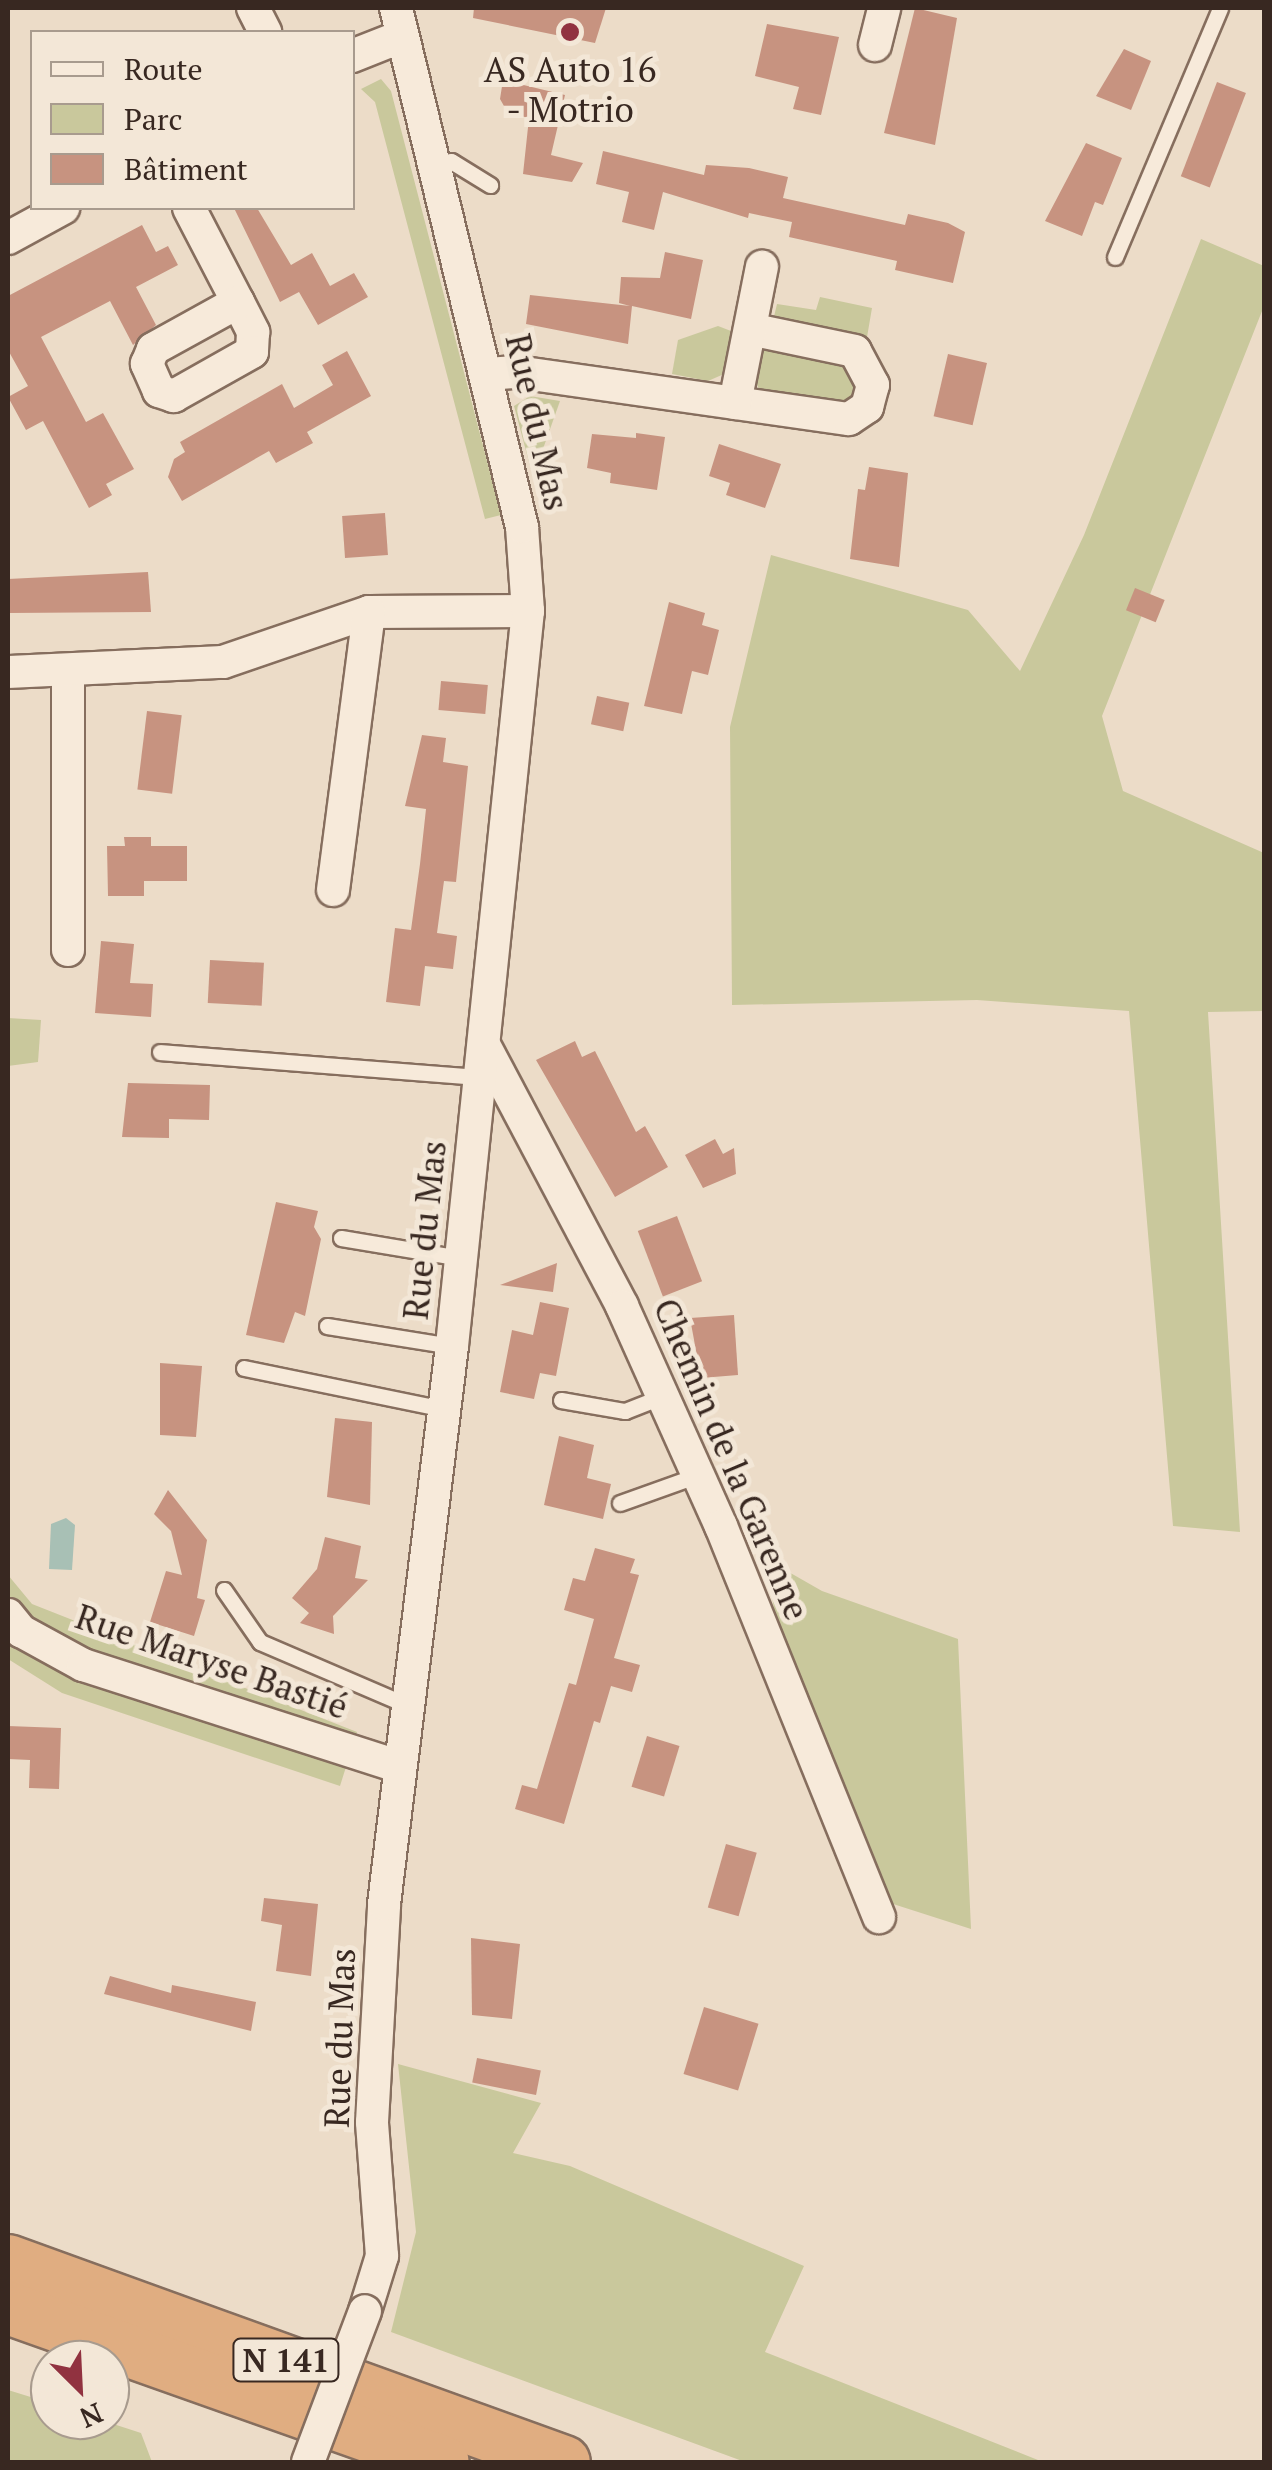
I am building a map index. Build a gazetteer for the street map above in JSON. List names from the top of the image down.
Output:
{
  "streets": {
    "highway": ["N 141"],
    "street": ["Rue du Mas", "Chemin de la Garenne", "Rue Maryse Bastié"]
  },
  "crossings": [
    ["Rue du Mas", "Chemin de la Garenne"],
    ["Rue du Mas", "Rue Maryse Bastié"]
  ],
  "places": ["AS Auto 16 - Motrio"],
  "legend": ["Route", "Parc", "Bâtiment"],
  "north": "bottom right"
}
